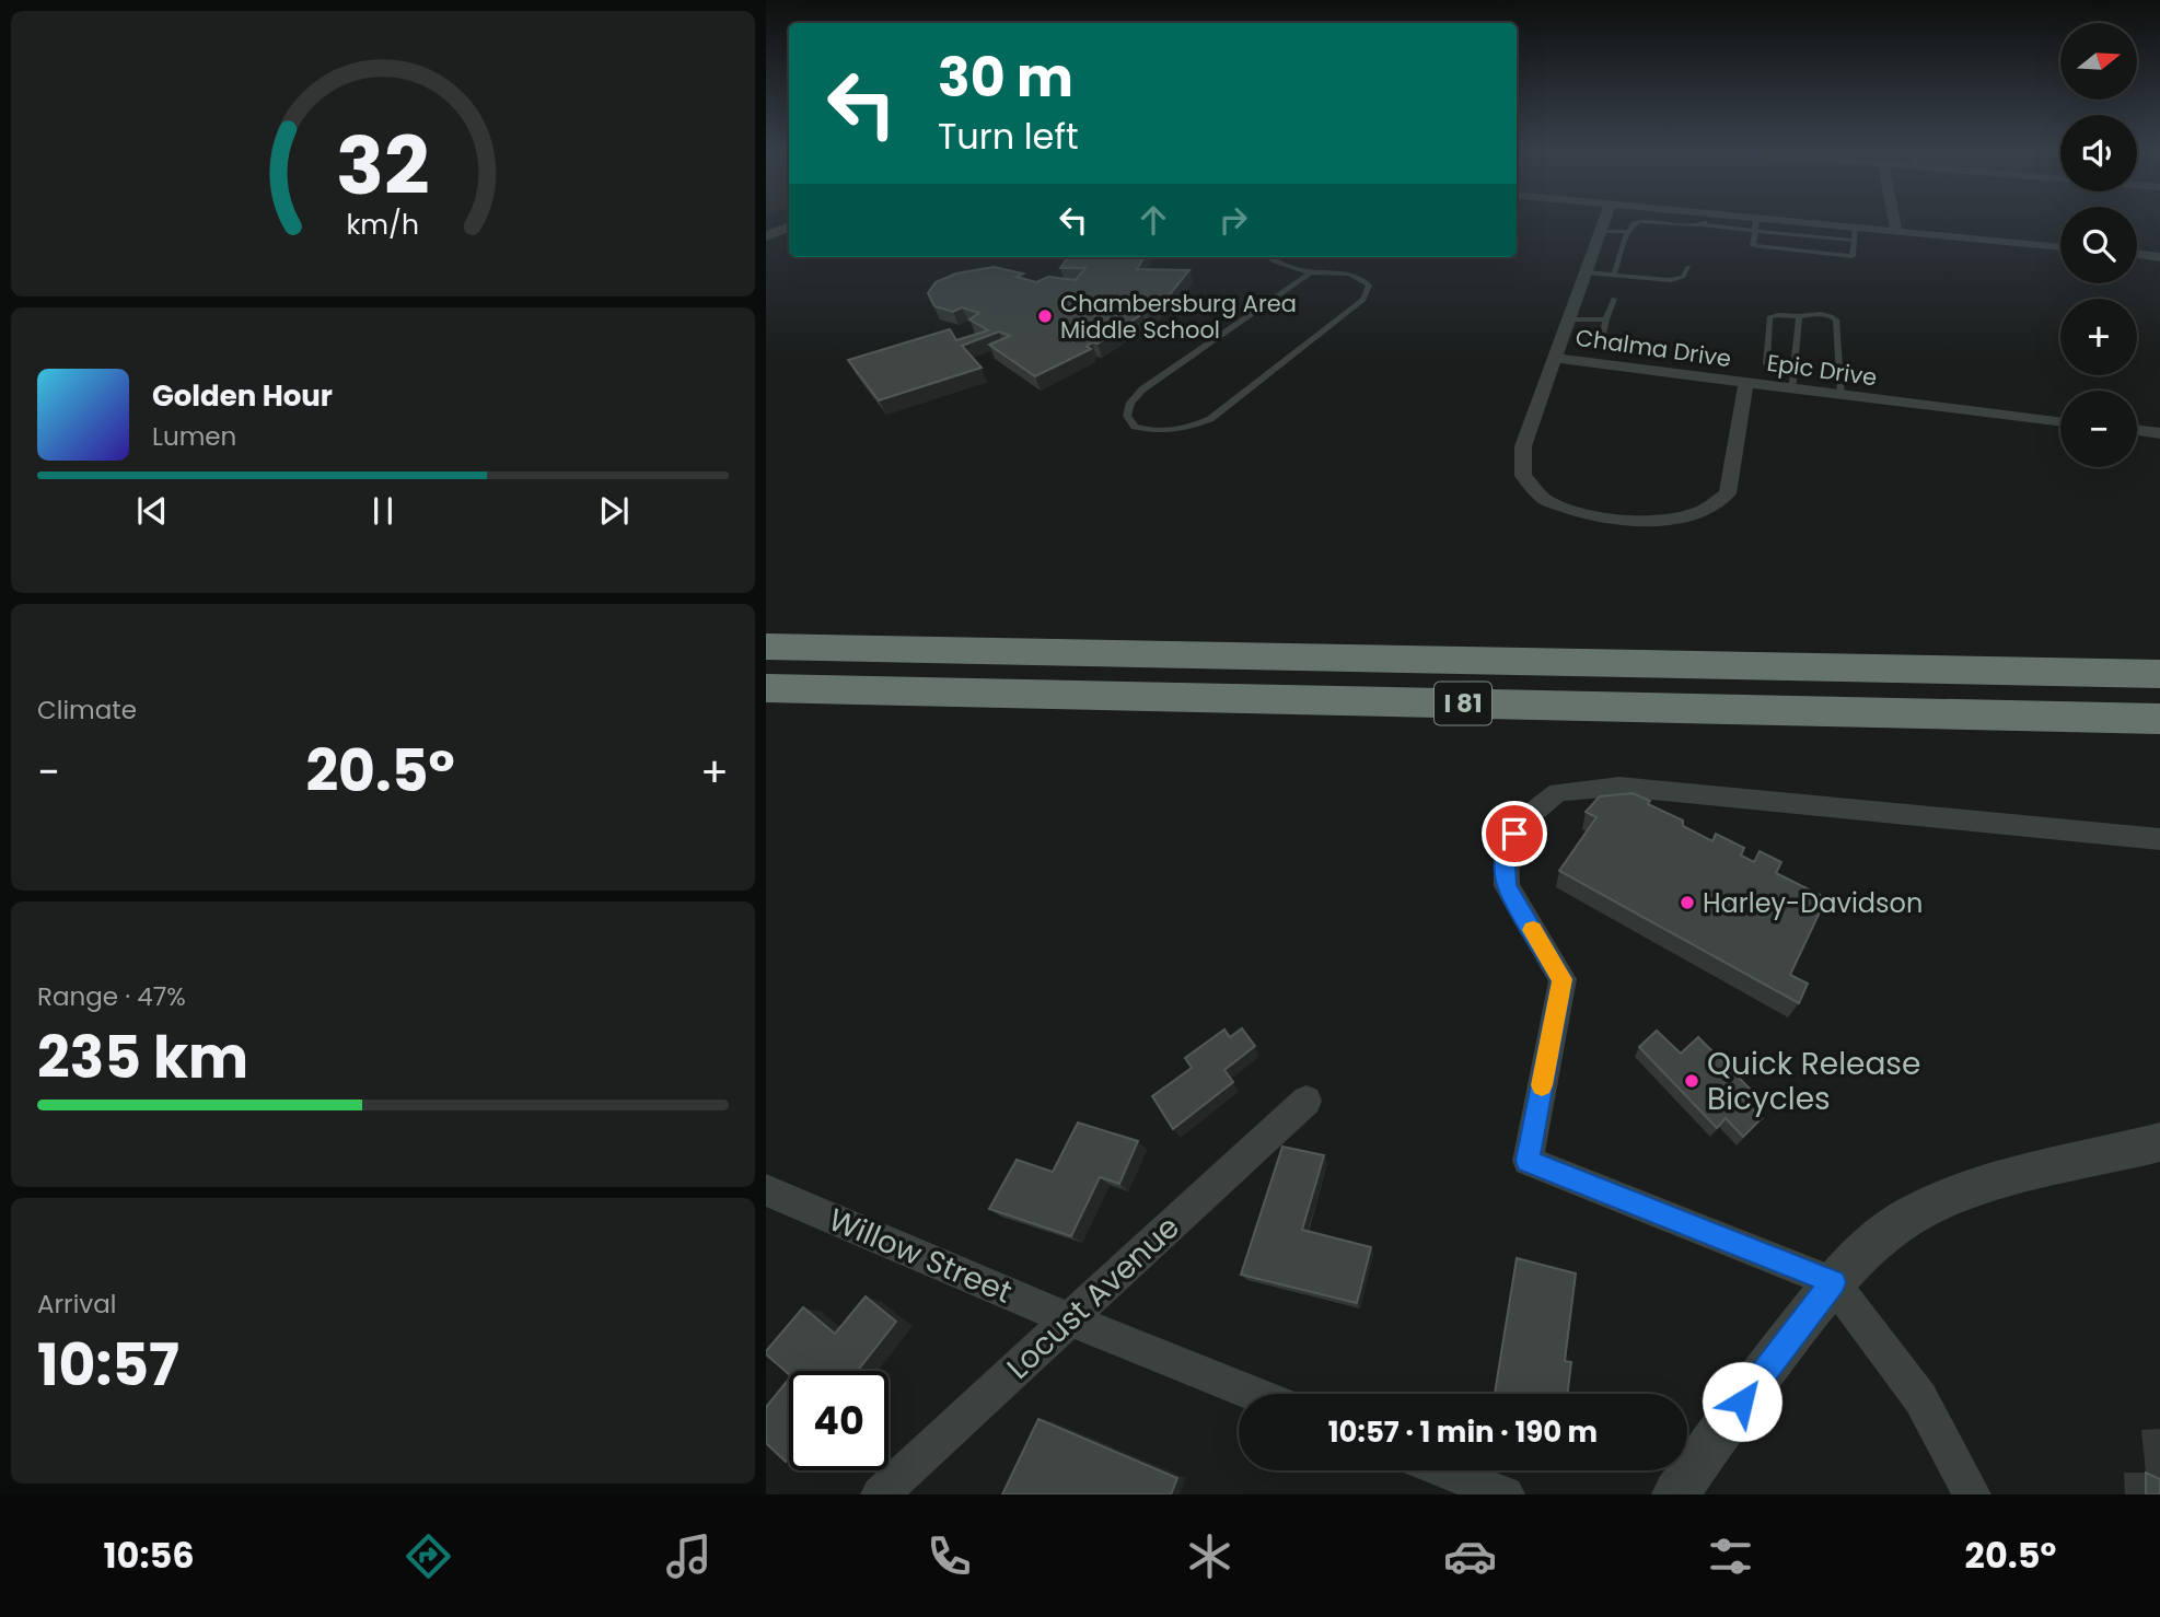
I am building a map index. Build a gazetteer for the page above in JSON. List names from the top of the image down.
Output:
{
  "streets": {
    "highway": ["I 81"],
    "street": [
      "Chalma Drive",
      "Epic Drive",
      "Willow Street",
      "Locust Avenue"
    ]
  },
  "crossings": [
    ["Chalma Drive", "Epic Drive"],
    ["Willow Street", "Locust Avenue"]
  ],
  "places": ["Chambersburg Area Middle School", "Harley-Davidson", "Quick Release Bicycles"],
  "north": "right",
  "page": {
    "map_buttons": ["+", "−"],
    "turn": ["30 m", "Turn left"],
    "song": ["Golden Hour", "Lumen"],
    "tile": [
      "Climate",
      ["Range · 47%", "235 km"],
      ["Arrival", "10:57"]
    ],
    "heat": ["−", "20.5°", "+"],
    "limit": "40",
    "trip": "10:57 · 1 min · 190 m",
    "tabs": ["10:56", "20.5°"],
    "gauge": ["32", "km/h"]
  }
}
